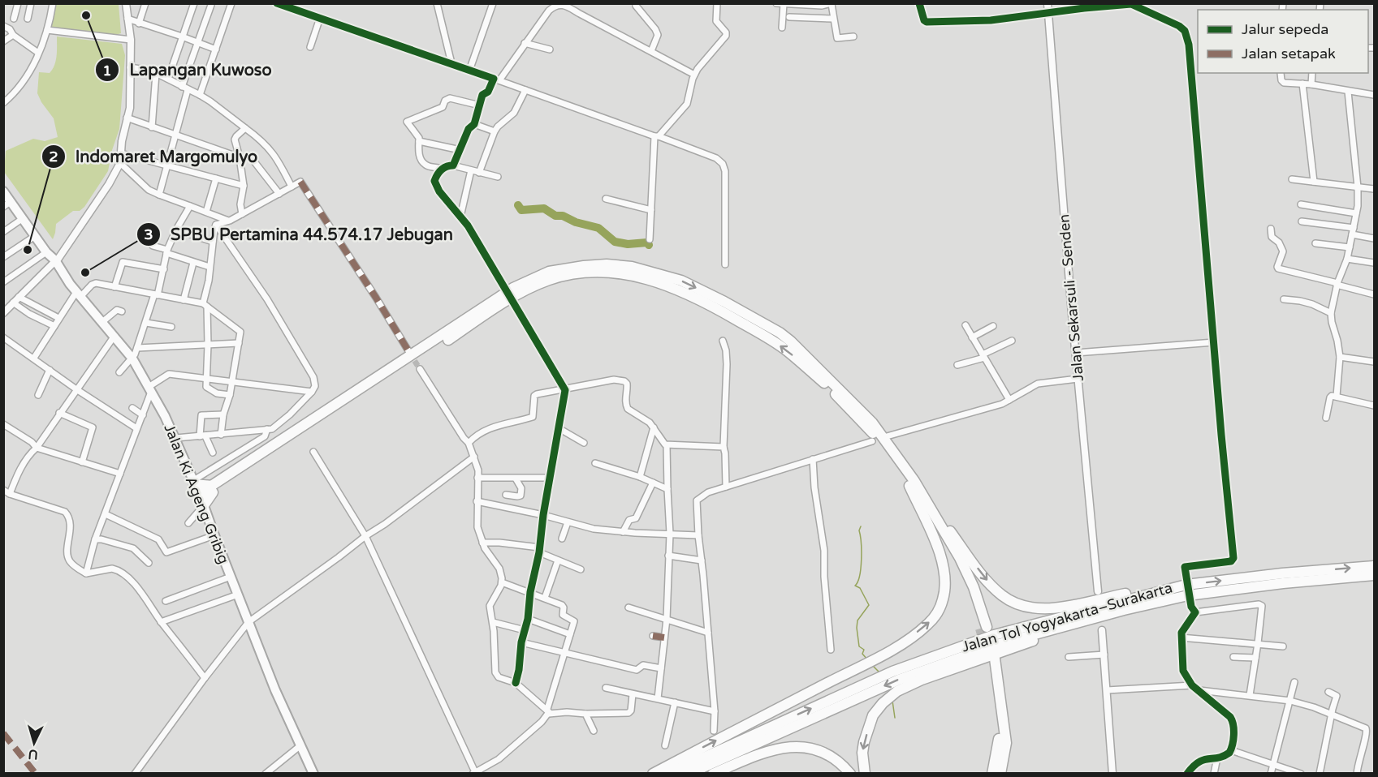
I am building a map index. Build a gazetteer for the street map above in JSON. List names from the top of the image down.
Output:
{
  "streets": {
    "highway": ["Jalan Tol Yogyakarta–Surakarta"],
    "main road": ["Jalan Ki Ageng Gribig"],
    "street": ["Jalan Sekarsuli - Senden"]
  },
  "places": ["Lapangan Kuwoso", "Indomaret Margomulyo", "SPBU Pertamina 44.574.17 Jebugan"],
  "legend": ["Jalur sepeda", "Jalan setapak"],
  "north": "bottom"
}
